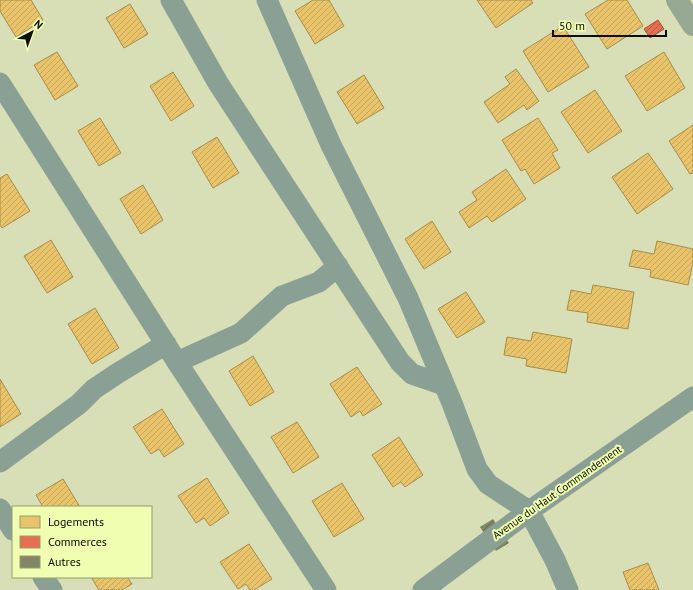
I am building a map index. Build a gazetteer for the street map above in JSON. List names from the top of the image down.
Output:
{
  "streets": {
    "street": ["Avenue du Haut Commandement"]
  },
  "legend": ["Logements", "Commerces", "Autres"],
  "scale_bar": "50 m",
  "north": "top right"
}
